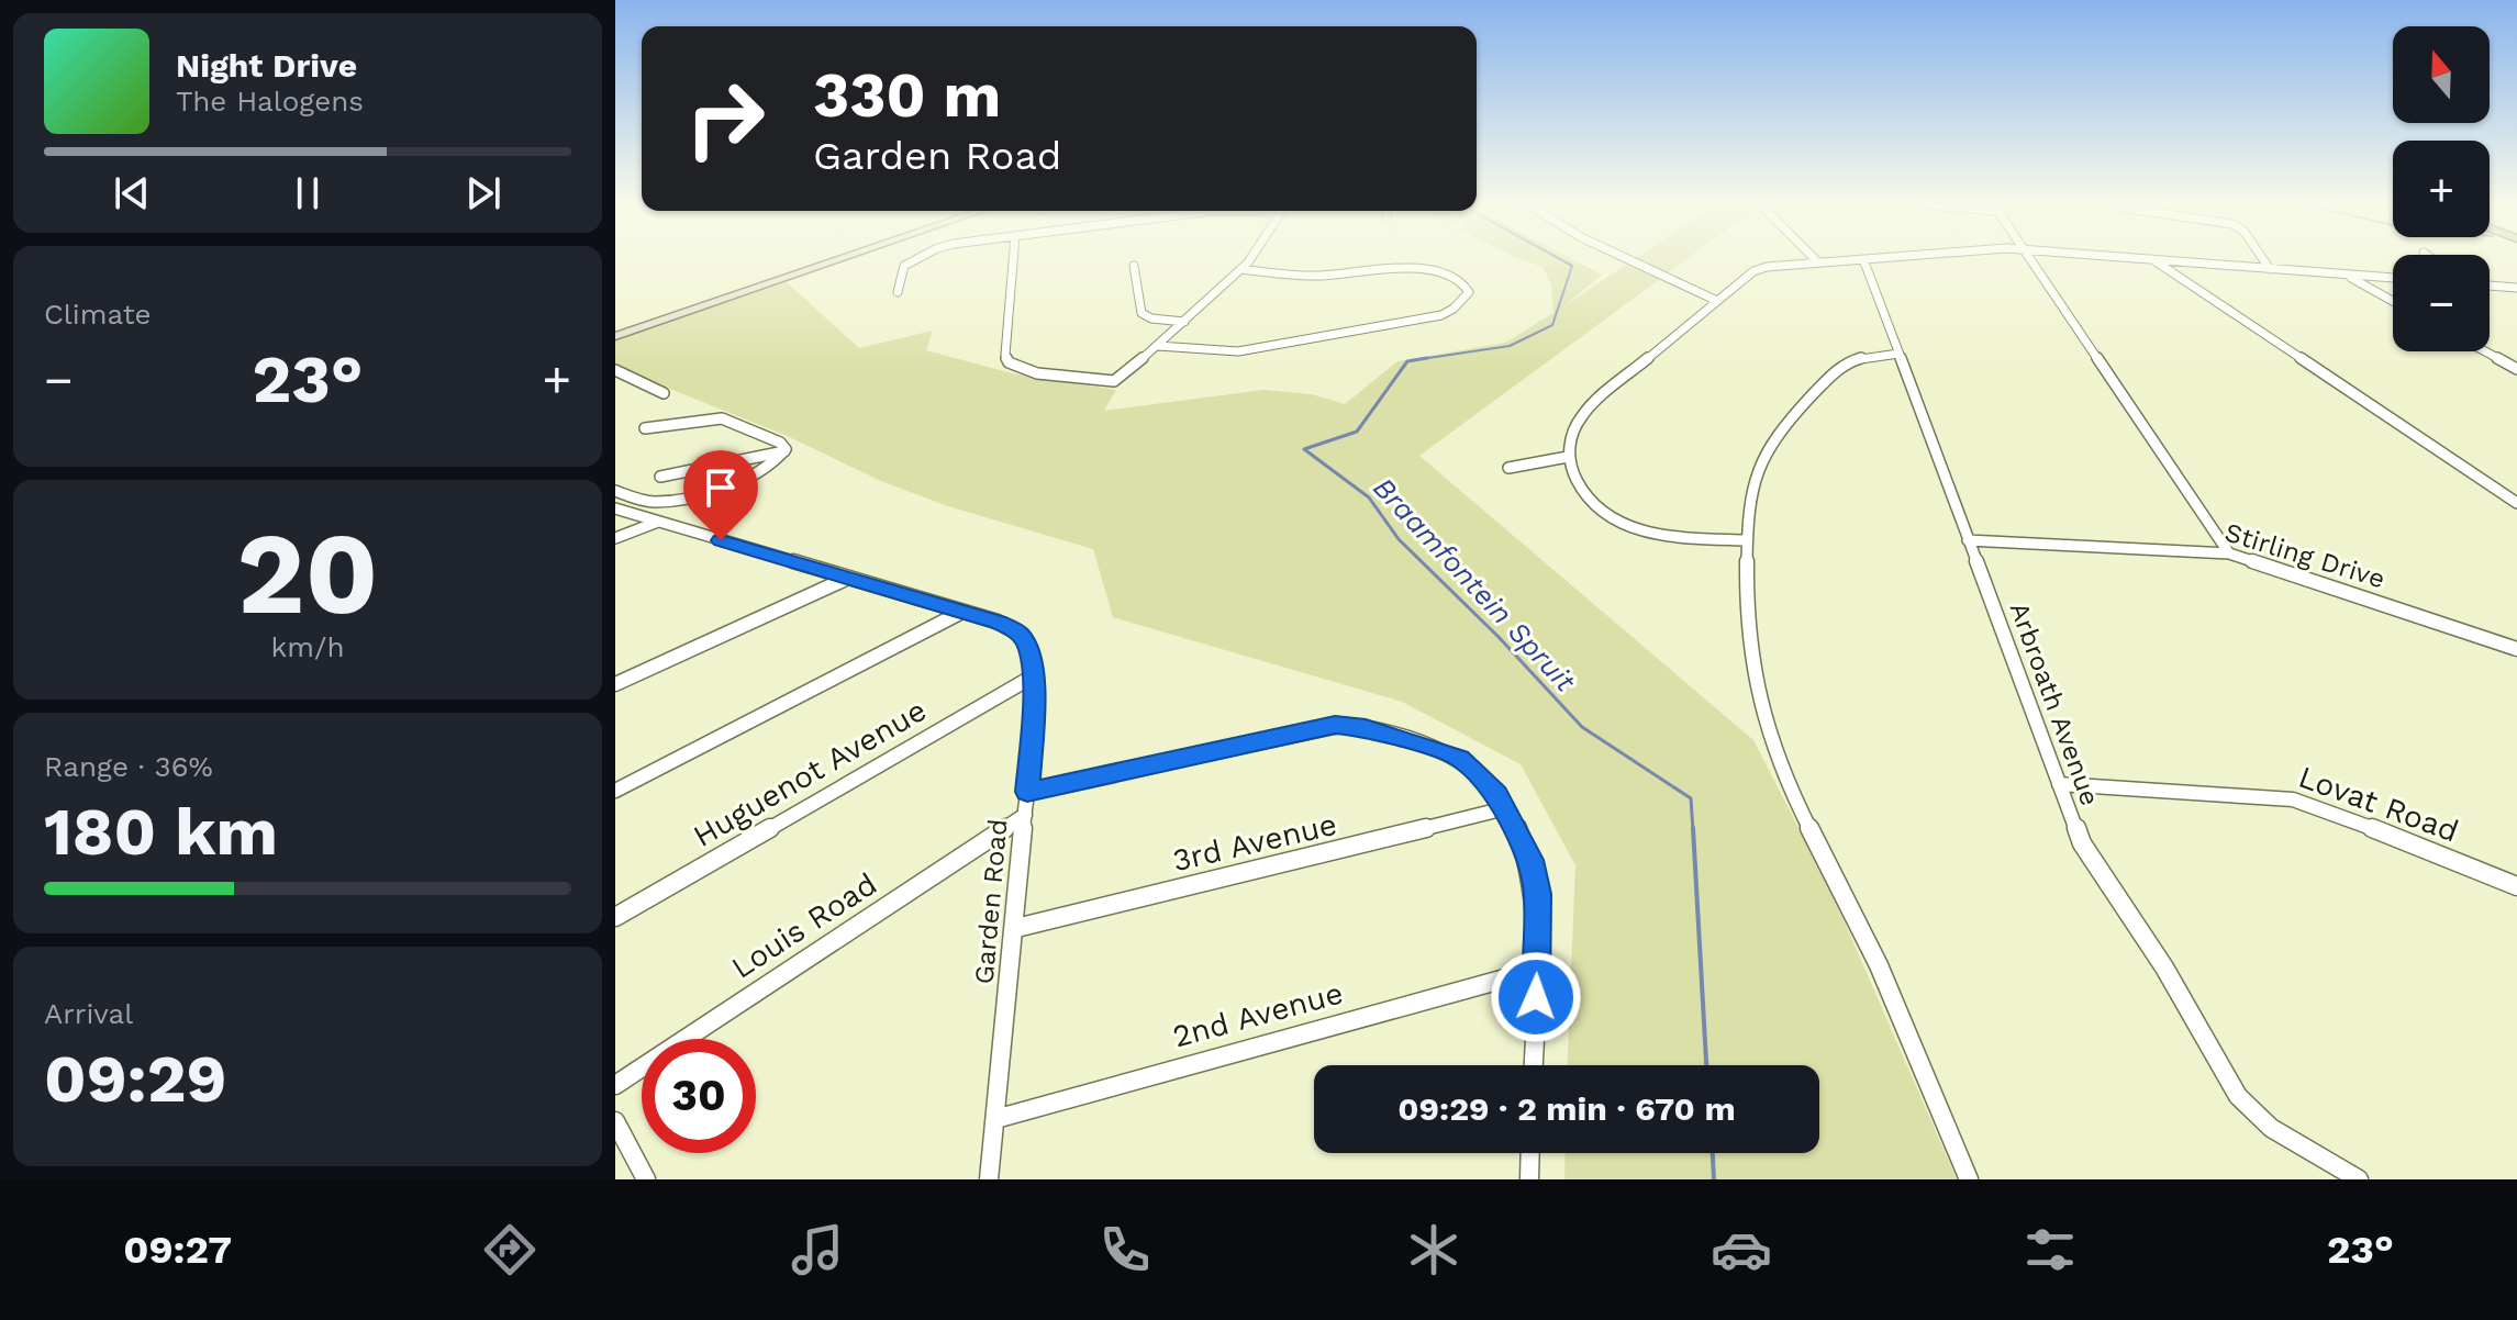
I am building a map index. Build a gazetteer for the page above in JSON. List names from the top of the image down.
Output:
{
  "streets": {
    "street": [
      "Stirling Drive",
      "Arbroath Avenue",
      "Huguenot Avenue",
      "Lovat Road",
      "3rd Avenue",
      "Garden Road",
      "Louis Road",
      "2nd Avenue"
    ]
  },
  "crossings": [
    ["Stirling Drive", "Arbroath Avenue"],
    ["Arbroath Avenue", "Lovat Road"],
    ["Huguenot Avenue", "Garden Road"],
    ["3rd Avenue", "Garden Road"],
    ["Garden Road", "Louis Road"],
    ["Garden Road", "2nd Avenue"]
  ],
  "water": ["Braamfontein Spruit"],
  "north": "top",
  "page": {
    "map_buttons": ["+", "−"],
    "turn": ["330 m", "Garden Road"],
    "song": ["Night Drive", "The Halogens"],
    "tile": [
      "Climate",
      ["20", "km/h"],
      ["Range · 36%", "180 km"],
      ["Arrival", "09:29"]
    ],
    "heat": ["−", "23°", "+"],
    "limit": "30",
    "trip": "09:29 · 2 min · 670 m",
    "tabs": ["09:27", "23°"]
  }
}
